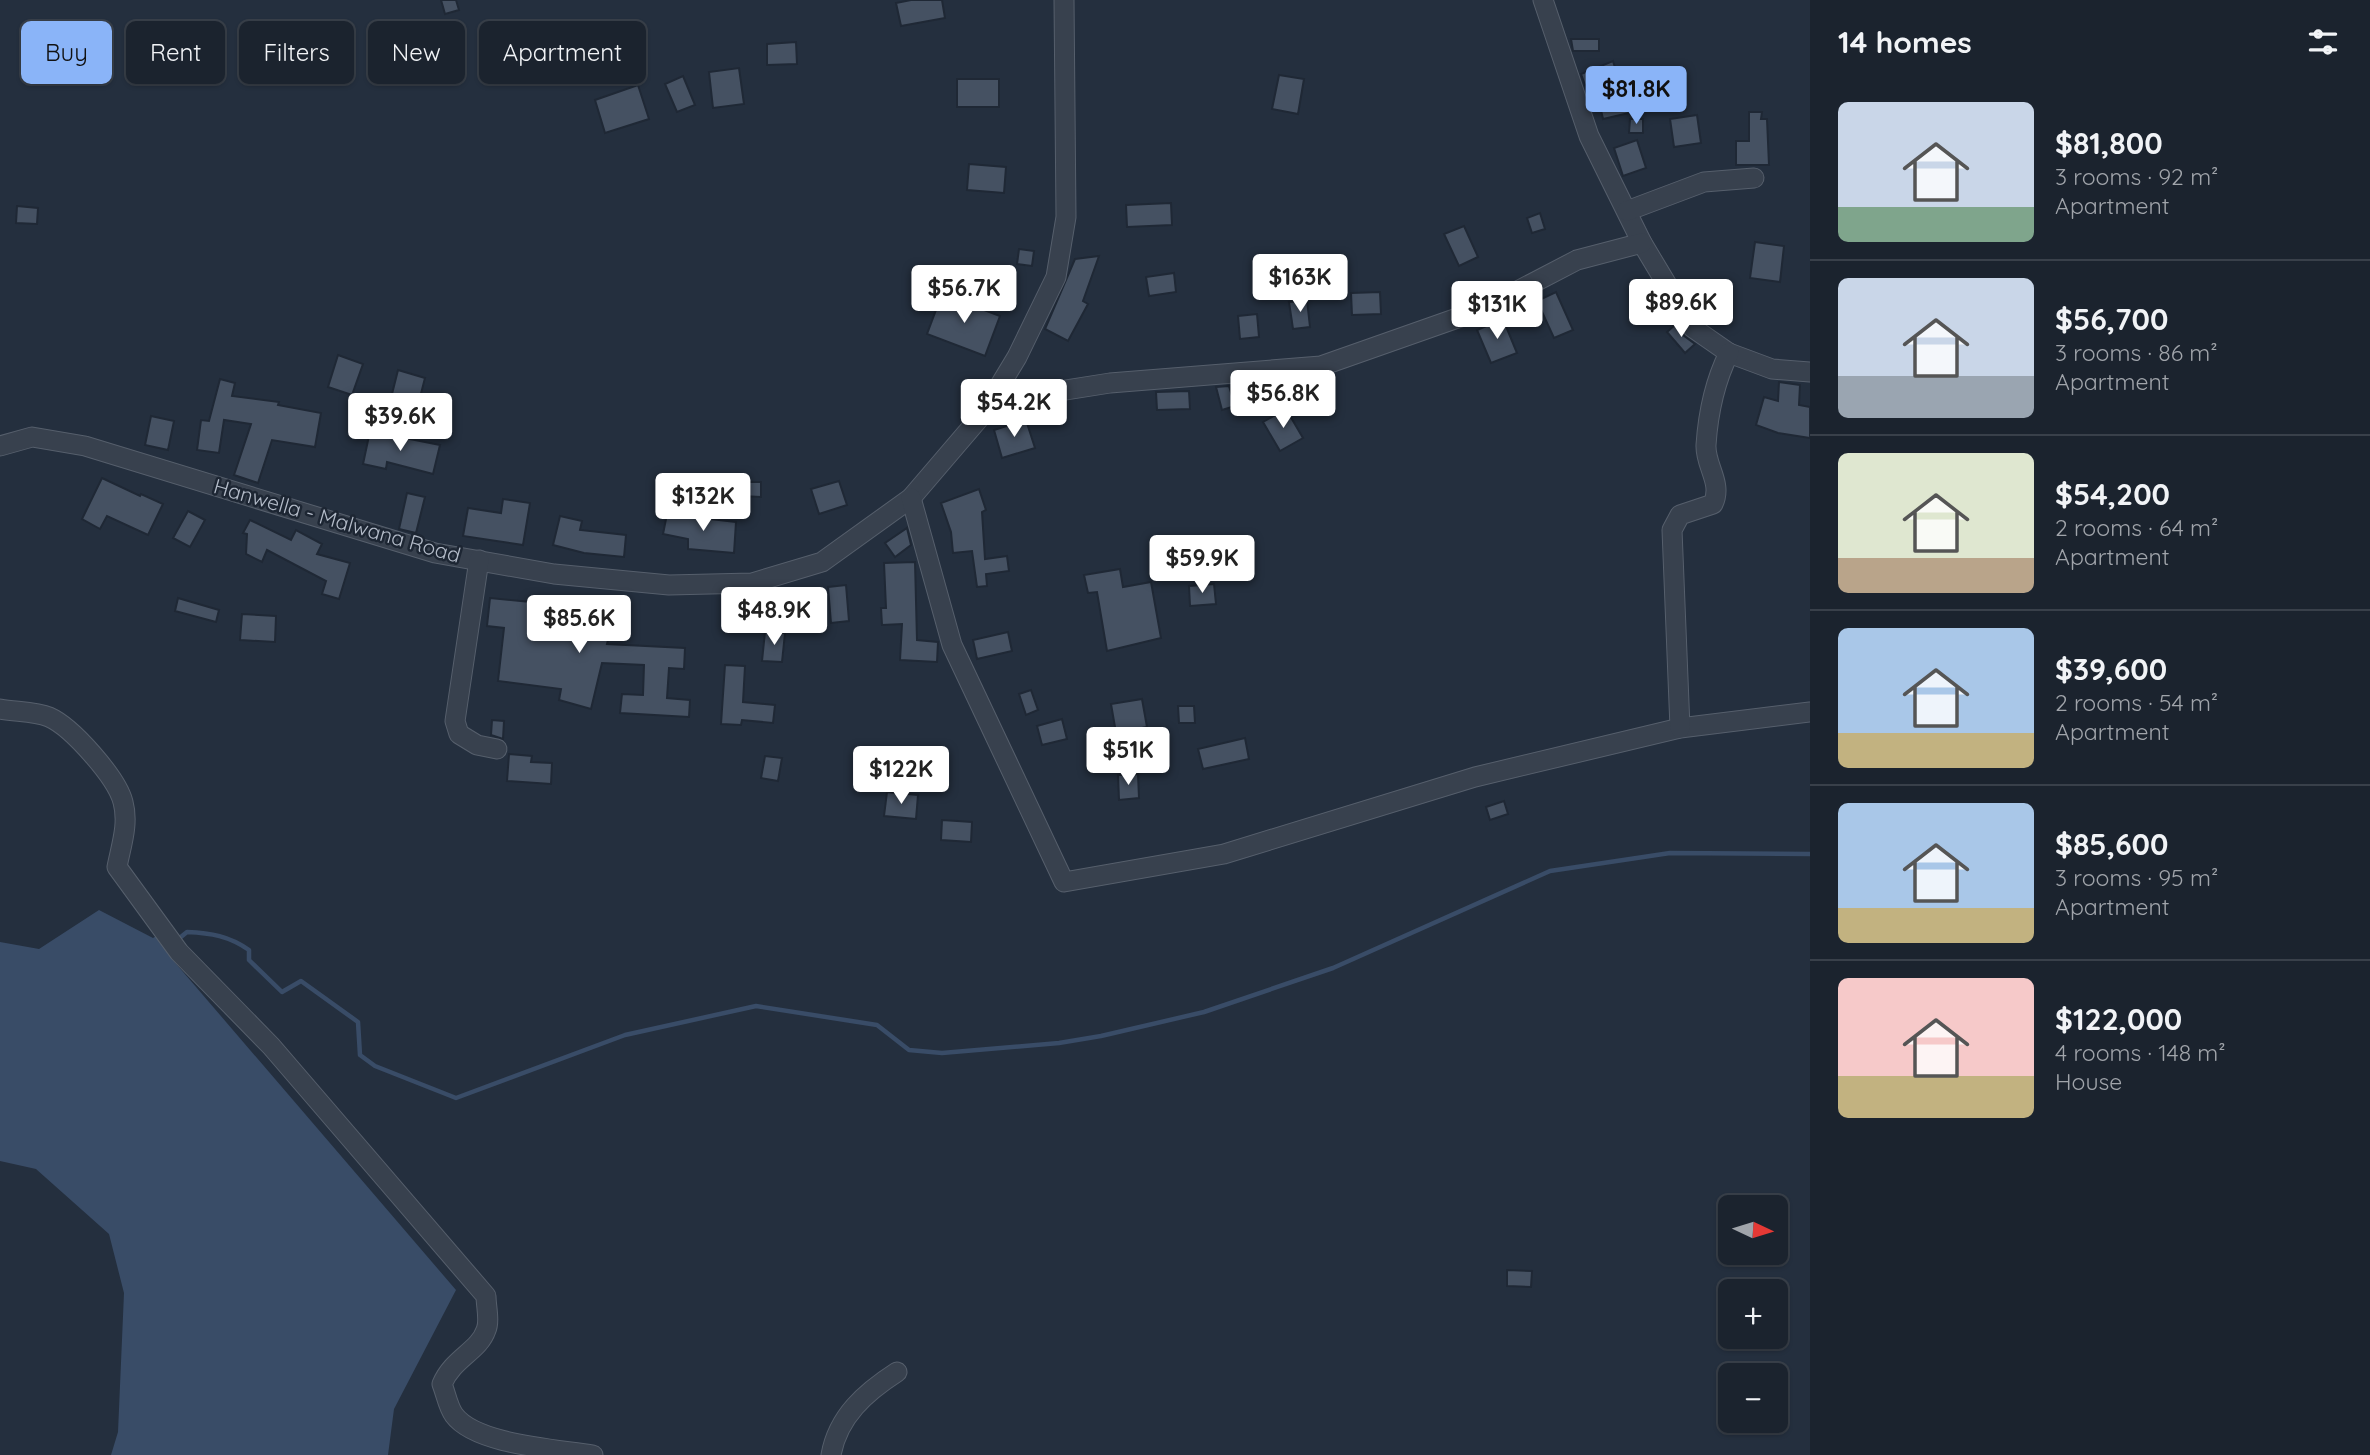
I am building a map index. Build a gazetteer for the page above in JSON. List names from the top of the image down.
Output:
{
  "streets": {
    "street": ["Hanwella - Malwana Road"]
  },
  "north": "right",
  "page": {
    "heading": "14 homes",
    "chip": [
      "Buy",
      "Rent",
      "Filters",
      "New",
      "Apartment"
    ],
    "price": [
      "$81.8K",
      "$163K",
      "$56.7K",
      "$89.6K",
      "$131K",
      "$56.8K",
      "$54.2K",
      "$39.6K",
      "$132K",
      "$59.9K",
      "$48.9K",
      "$85.6K",
      "$51K",
      "$122K"
    ],
    "list": [
      {
        "name": "$81,800",
        "note": "3 rooms · 92 m² · Apartment"
      },
      {
        "name": "$56,700",
        "note": "3 rooms · 86 m² · Apartment"
      },
      {
        "name": "$54,200",
        "note": "2 rooms · 64 m² · Apartment"
      },
      {
        "name": "$39,600",
        "note": "2 rooms · 54 m² · Apartment"
      },
      {
        "name": "$85,600",
        "note": "3 rooms · 95 m² · Apartment"
      },
      {
        "name": "$122,000",
        "note": "4 rooms · 148 m² · House"
      }
    ],
    "map_buttons": ["+", "−"]
  }
}
